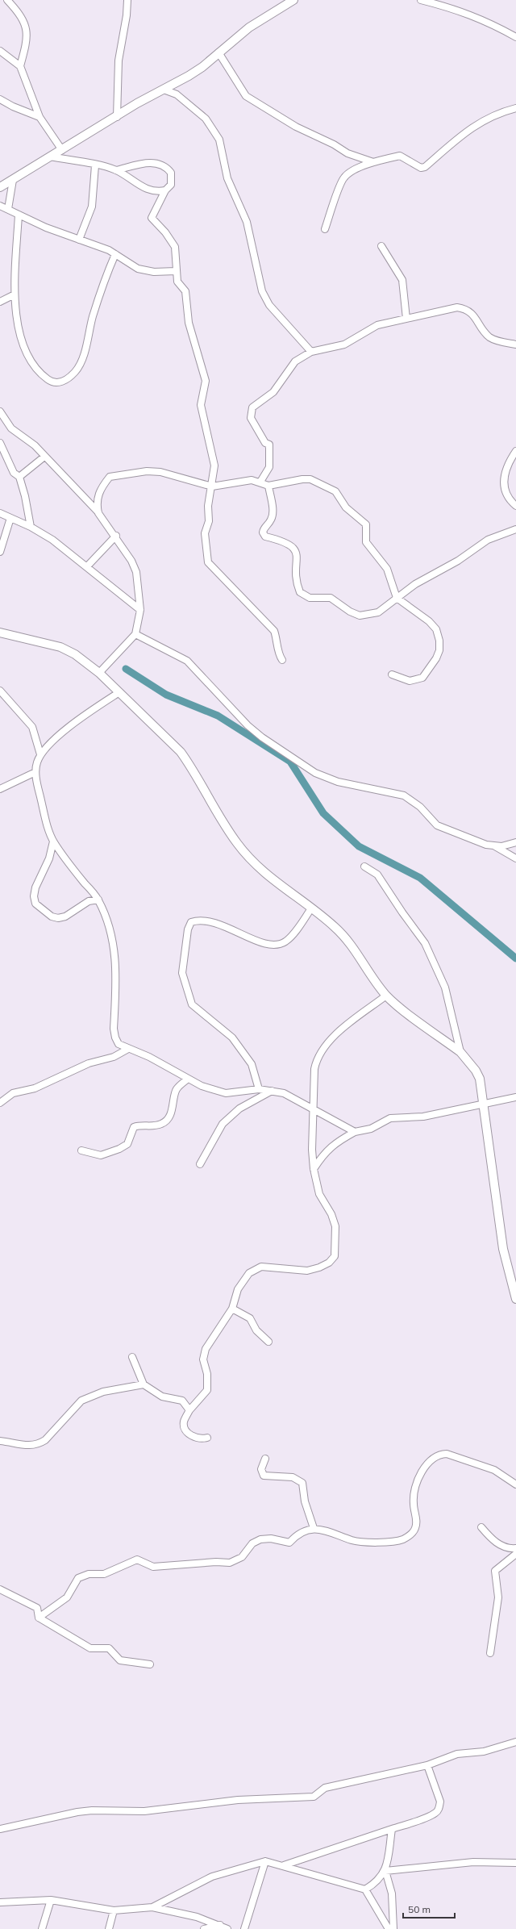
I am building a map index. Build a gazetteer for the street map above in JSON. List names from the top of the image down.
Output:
{
  "scale_bar": "50 m"
}
